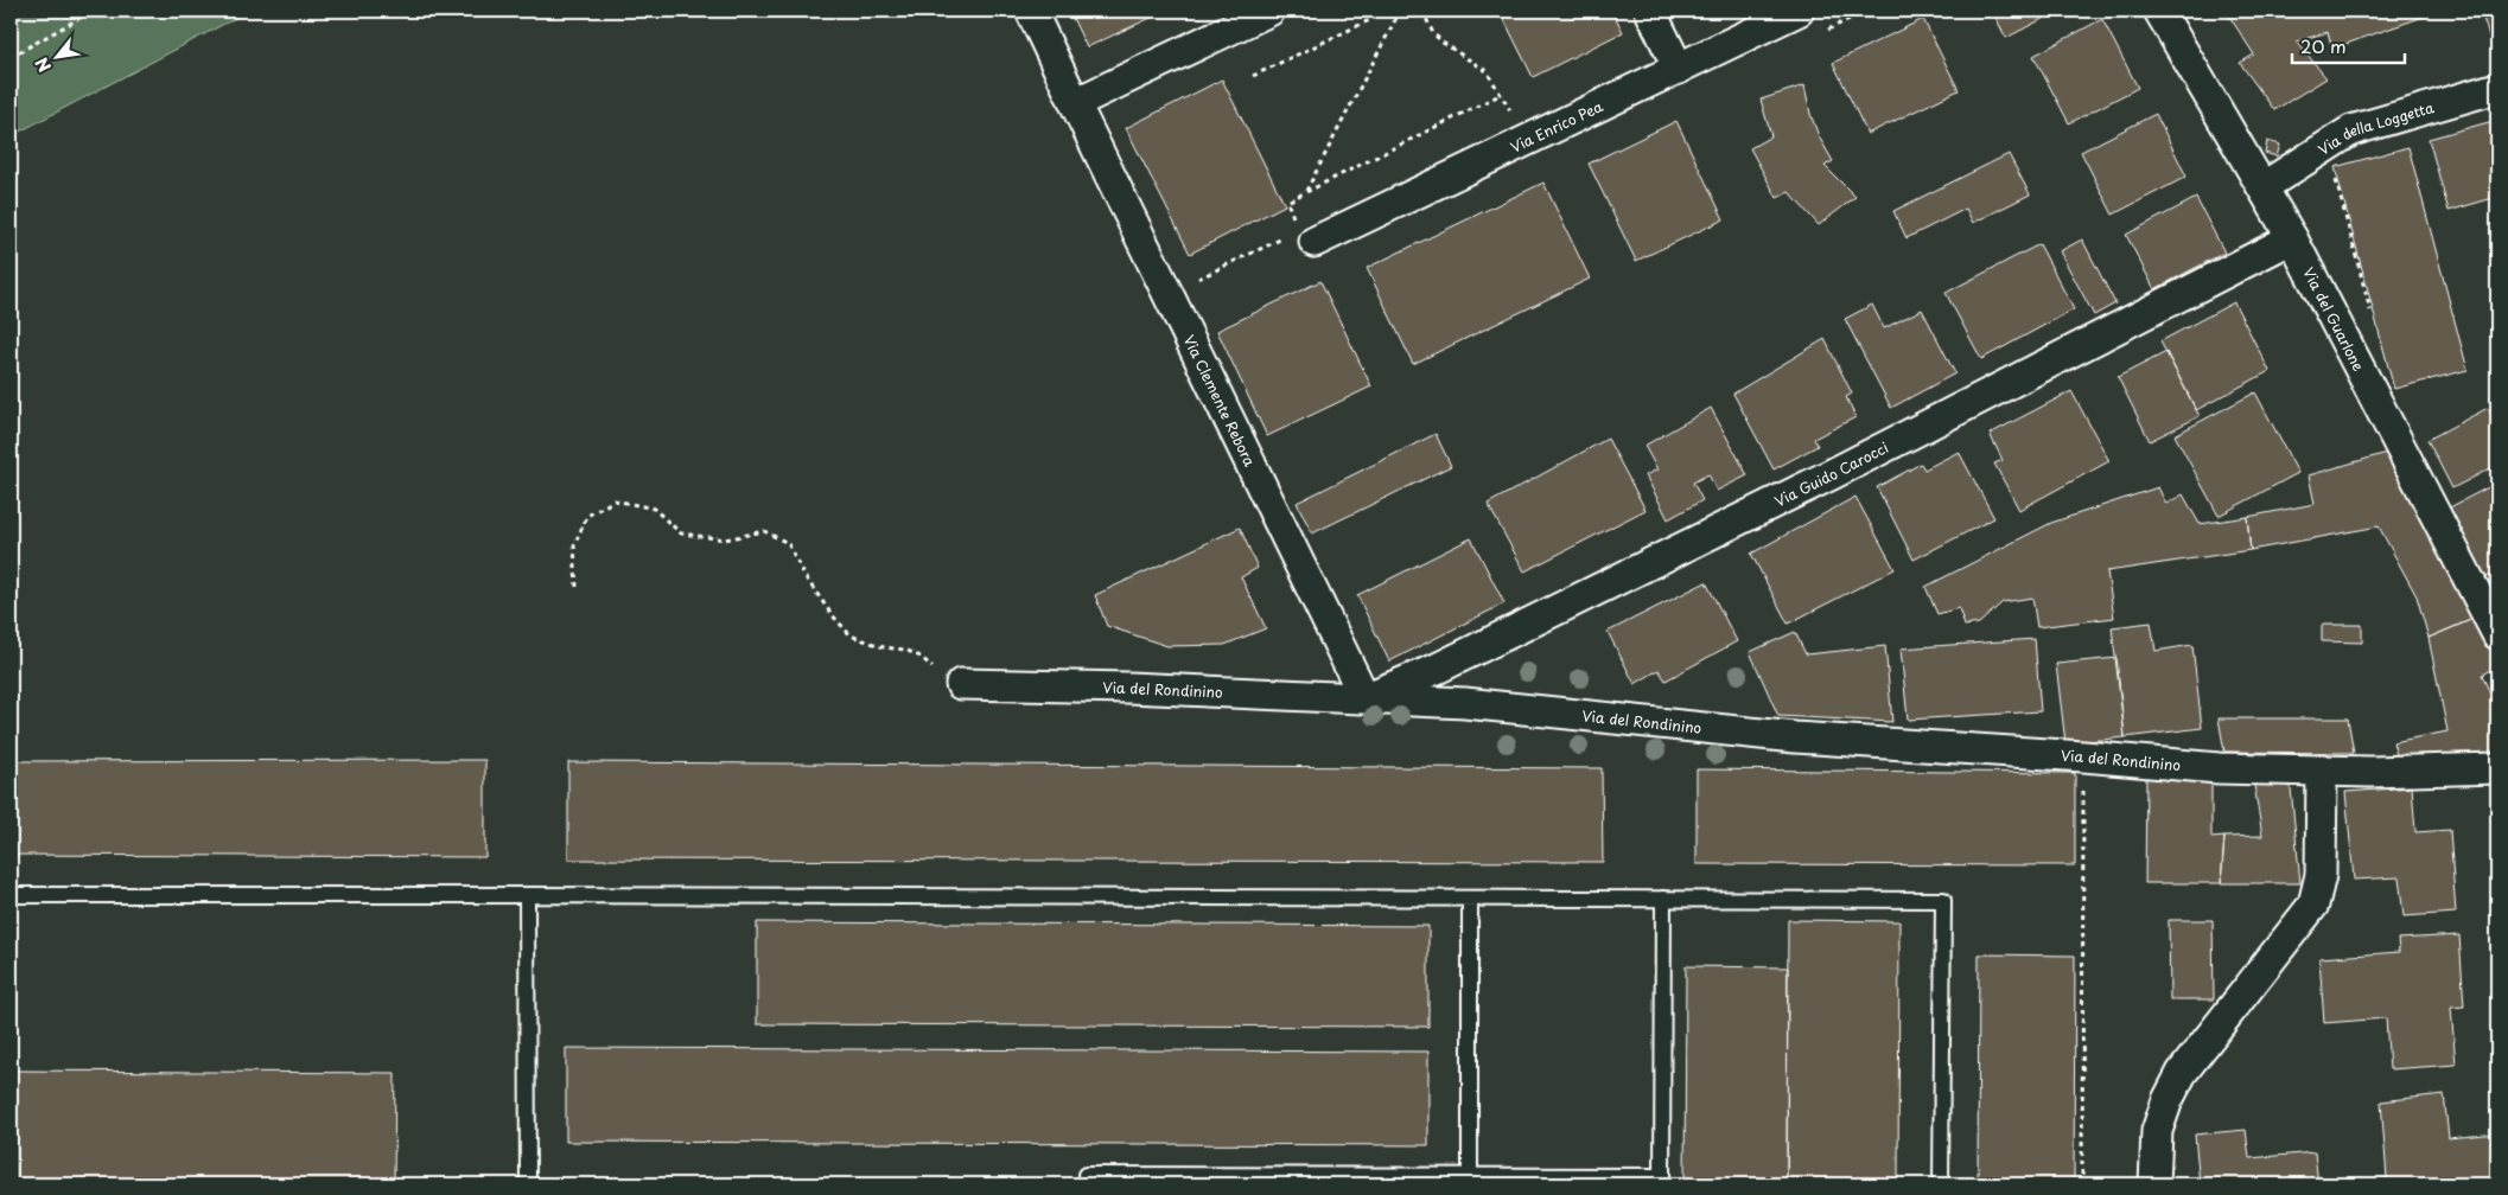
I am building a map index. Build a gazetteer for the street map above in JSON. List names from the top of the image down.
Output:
{
  "streets": {
    "street": [
      "Via Enrico Pea",
      "Via della Loggetta",
      "Via del Guarlone",
      "Via Clemente Rebora",
      "Via Guido Carocci",
      "Via del Rondinino"
    ]
  },
  "crossings": [
    ["Via della Loggetta", "Via del Guarlone"],
    ["Via del Guarlone", "Via Guido Carocci"],
    ["Via Clemente Rebora", "Via Guido Carocci"],
    ["Via Clemente Rebora", "Via del Rondinino"],
    ["Via Guido Carocci", "Via del Rondinino"]
  ],
  "scale_bar": "20 m",
  "north": "bottom left"
}
